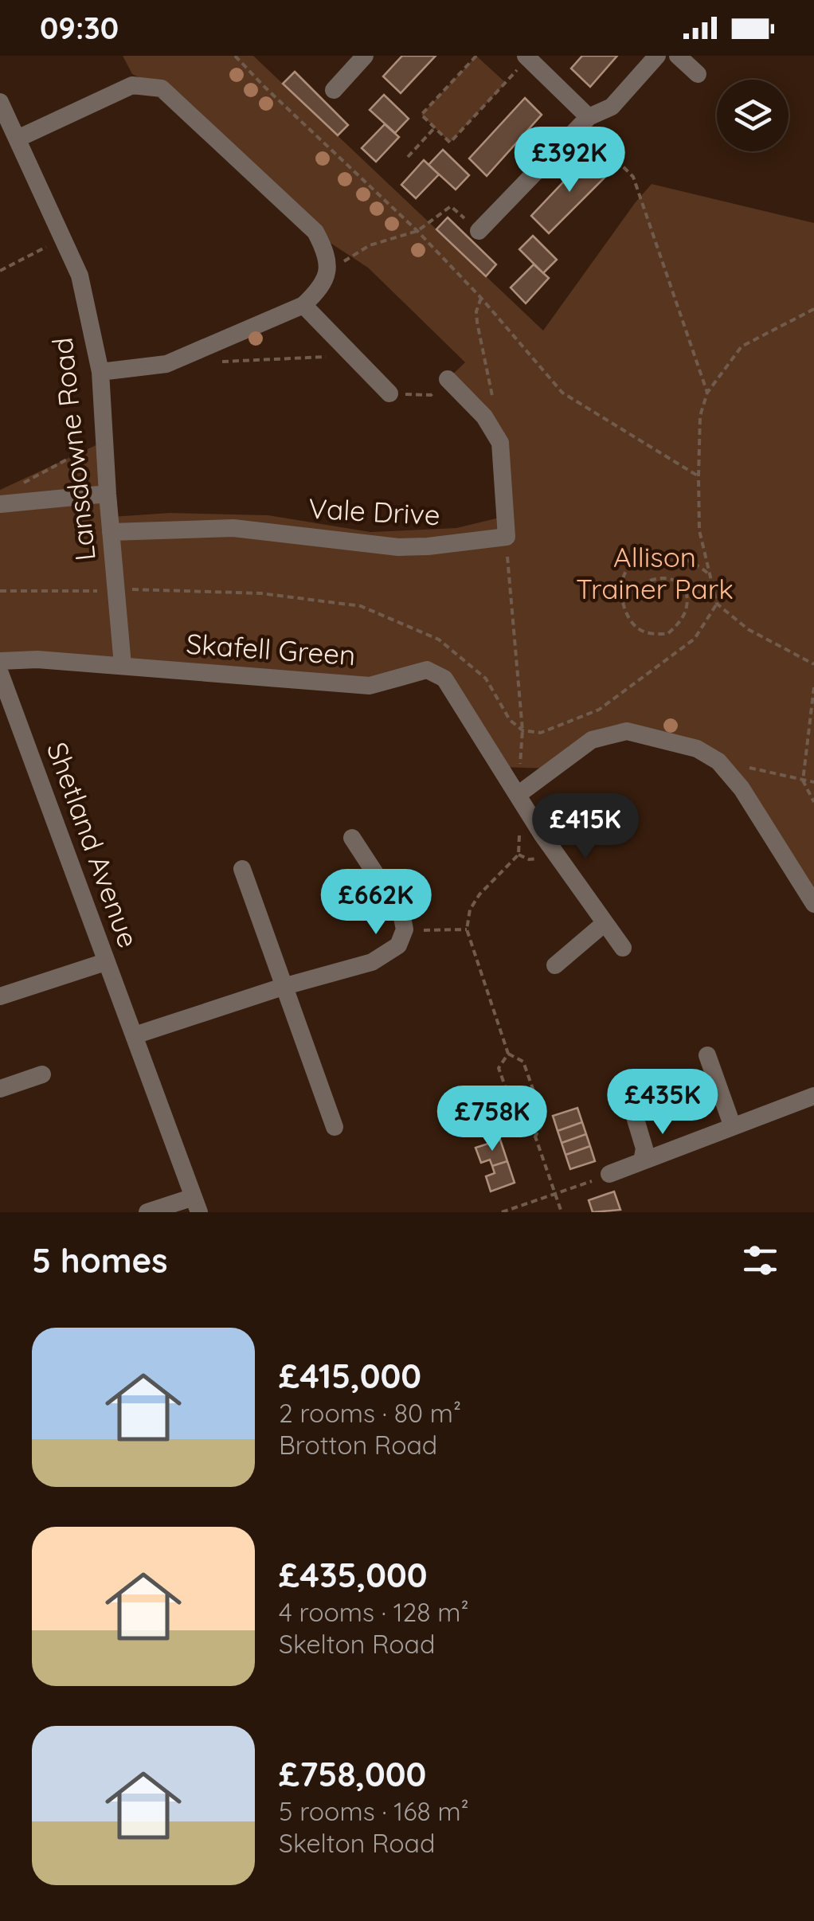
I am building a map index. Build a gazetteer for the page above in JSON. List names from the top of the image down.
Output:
{
  "streets": {
    "street": [
      "Lansdowne Road",
      "Vale Drive",
      "Skafell Green",
      "Shetland Avenue"
    ]
  },
  "crossings": [
    ["Lansdowne Road", "Vale Drive"],
    ["Lansdowne Road", "Skafell Green"]
  ],
  "parks": ["Allison Trainer Park"],
  "page": {
    "status": "09:30",
    "price": [
      "£392K",
      "£415K",
      "£662K",
      "£435K",
      "£758K"
    ],
    "heading": "5 homes",
    "list": [
      {
        "name": "£415,000",
        "note": "2 rooms · 80 m² · Brotton Road"
      },
      {
        "name": "£435,000",
        "note": "4 rooms · 128 m² · Skelton Road"
      },
      {
        "name": "£758,000",
        "note": "5 rooms · 168 m² · Skelton Road"
      }
    ]
  }
}
